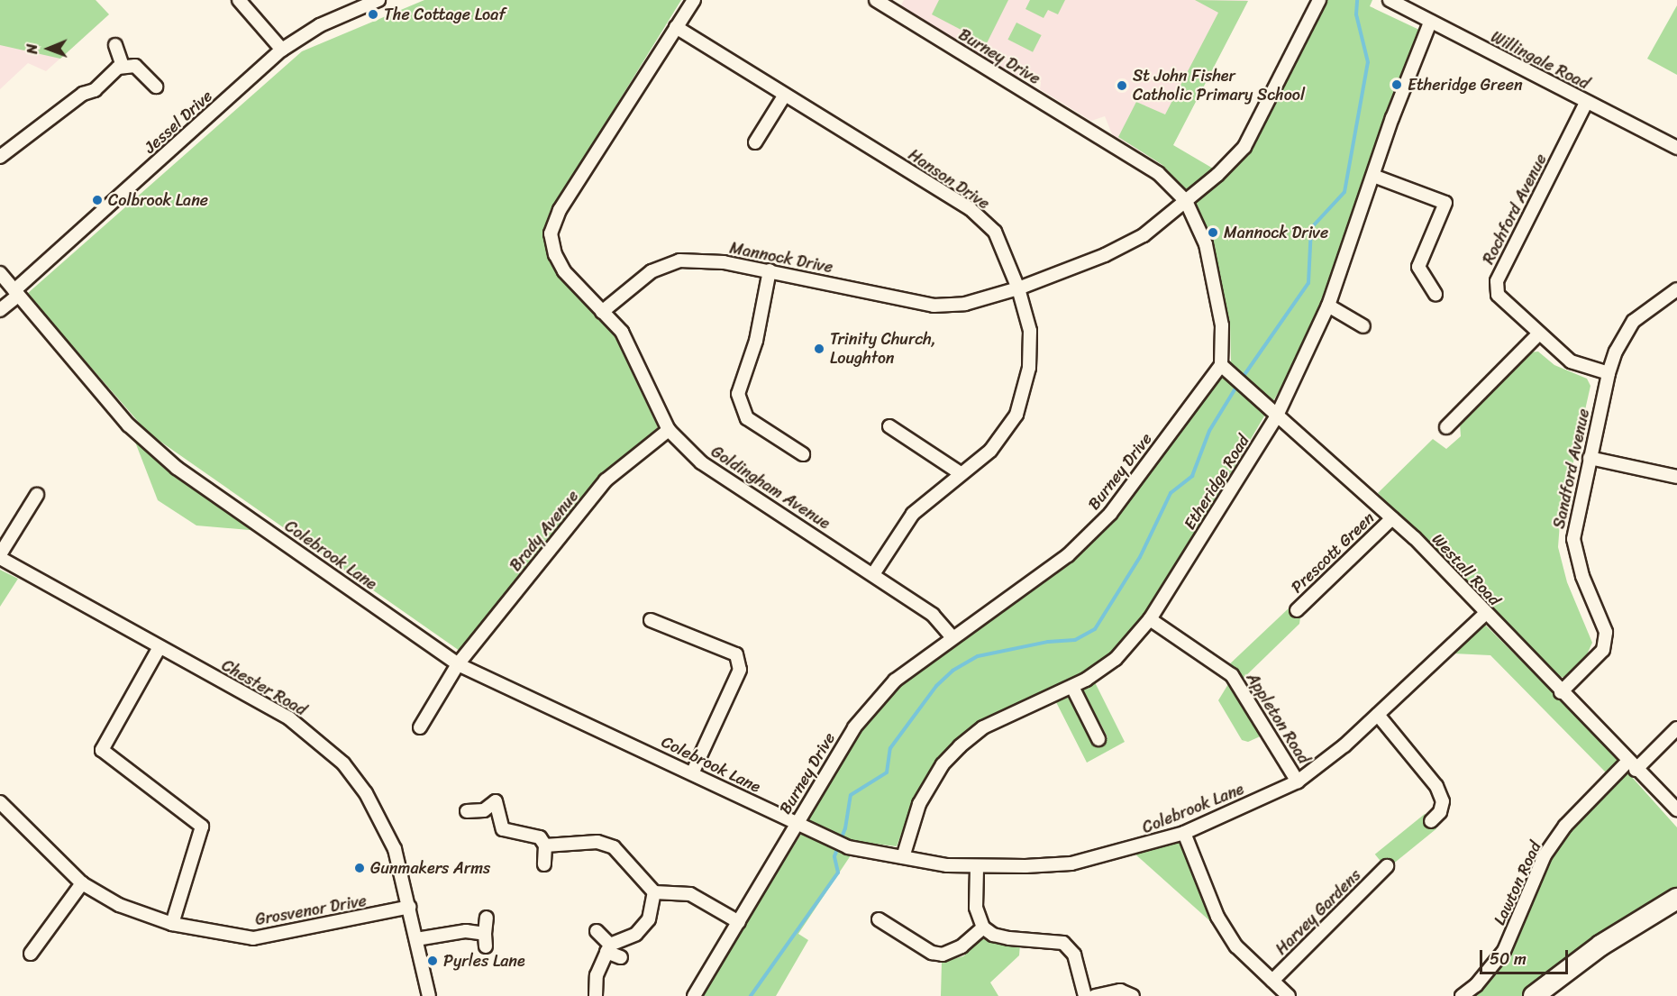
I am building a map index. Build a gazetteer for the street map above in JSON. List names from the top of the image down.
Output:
{
  "streets": {
    "street": [
      "Burney Drive",
      "Willingale Road",
      "Jessel Drive",
      "Hanson Drive",
      "Rochford Avenue",
      "Mannock Drive",
      "Sandford Avenue",
      "Etheridge Road",
      "Goldingham Avenue",
      "Brady Avenue",
      "Prescott Green",
      "Colebrook Lane",
      "Westall Road",
      "Chester Road",
      "Appleton Road",
      "Lawton Road",
      "Grosvenor Drive",
      "Harvey Gardens"
    ]
  },
  "crossings": [
    ["Burney Drive", "Mannock Drive"],
    ["Burney Drive", "Goldingham Avenue"],
    ["Burney Drive", "Colebrook Lane"],
    ["Burney Drive", "Westall Road"],
    ["Willingale Road", "Rochford Avenue"],
    ["Willingale Road", "Etheridge Road"],
    ["Jessel Drive", "Colebrook Lane"],
    ["Hanson Drive", "Mannock Drive"],
    ["Hanson Drive", "Goldingham Avenue"],
    ["Rochford Avenue", "Sandford Avenue"],
    ["Mannock Drive", "Goldingham Avenue"],
    ["Sandford Avenue", "Westall Road"],
    ["Etheridge Road", "Colebrook Lane"],
    ["Etheridge Road", "Westall Road"],
    ["Etheridge Road", "Appleton Road"],
    ["Goldingham Avenue", "Brady Avenue"],
    ["Brady Avenue", "Colebrook Lane"],
    ["Prescott Green", "Westall Road"],
    ["Colebrook Lane", "Westall Road"],
    ["Colebrook Lane", "Appleton Road"],
    ["Westall Road", "Lawton Road"],
    ["Chester Road", "Grosvenor Drive"]
  ],
  "places": [
    "The Cottage Loaf",
    "Etheridge Green",
    "St John Fisher Catholic Primary School",
    "Colbrook Lane",
    "Mannock Drive",
    "Trinity Church, Loughton",
    "Gunmakers Arms",
    "Pyrles Lane"
  ],
  "scale_bar": "50 m",
  "north": "left"
}
